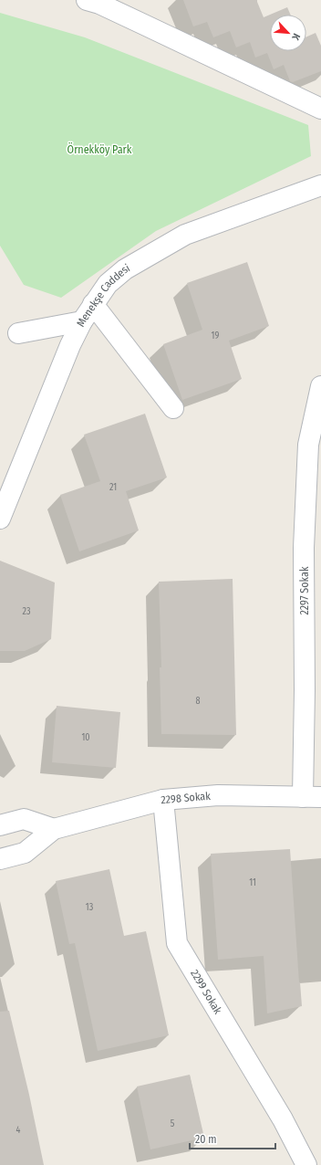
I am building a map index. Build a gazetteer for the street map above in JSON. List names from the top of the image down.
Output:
{
  "streets": {
    "street": [
      "Menekşe Caddesi",
      "2297 Sokak",
      "2298 Sokak",
      "2299 Sokak"
    ]
  },
  "crossings": [
    ["2297 Sokak", "2298 Sokak"],
    ["2298 Sokak", "2299 Sokak"]
  ],
  "parks": ["Örnekköy Park"],
  "house_numbers": [
    "19",
    "21",
    "23",
    "8",
    "10",
    "11",
    "13",
    "5",
    "4"
  ],
  "scale_bar": "20 m",
  "north": "bottom right"
}
